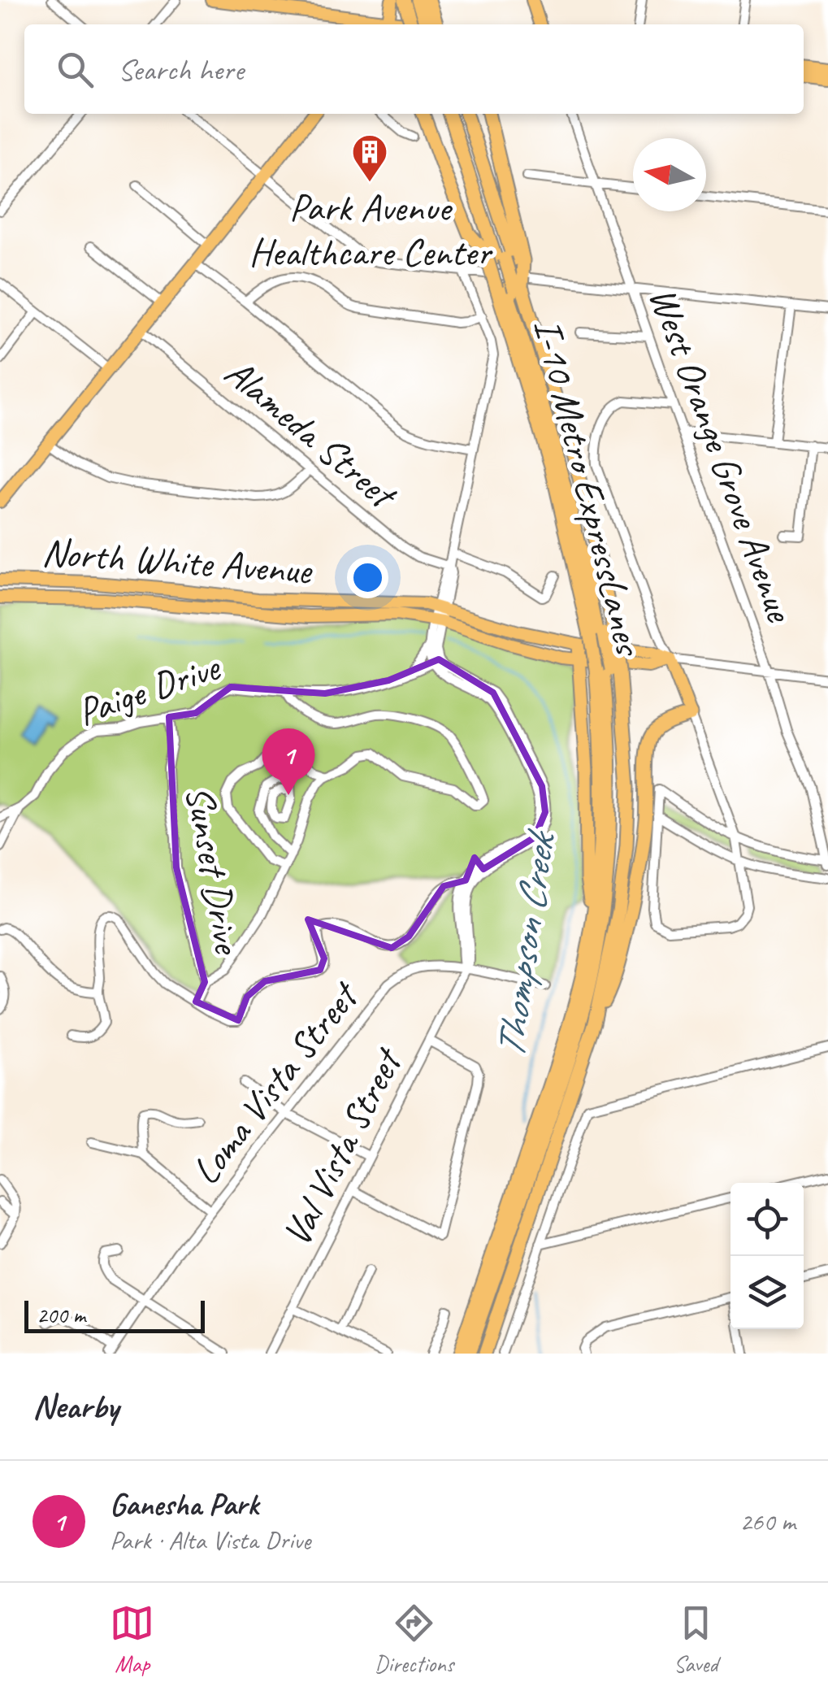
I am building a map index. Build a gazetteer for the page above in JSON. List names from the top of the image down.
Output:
{
  "streets": {
    "highway": ["I-10 Metro ExpressLanes"],
    "main road": ["North White Avenue"],
    "street": [
      "Alameda Street",
      "West Orange Grove Avenue",
      "Paige Drive",
      "Sunset Drive",
      "Loma Vista Street",
      "Val Vista Street"
    ]
  },
  "crossings": [
    ["Paige Drive", "Sunset Drive"],
    ["Loma Vista Street", "Val Vista Street"]
  ],
  "water": ["Thompson Creek"],
  "places": {
    "building": ["Park Avenue Healthcare Center"]
  },
  "scale_bar": "200 m",
  "north": "left",
  "page": {
    "search": "Search here",
    "pins": "1",
    "scale": "200 m",
    "heading": "Nearby",
    "list": [
      {
        "mark": "1",
        "name": "Ganesha Park",
        "note": "Park · Alta Vista Drive",
        "value": "260 m"
      }
    ],
    "nav": ["Map", "Directions", "Saved"]
  }
}
